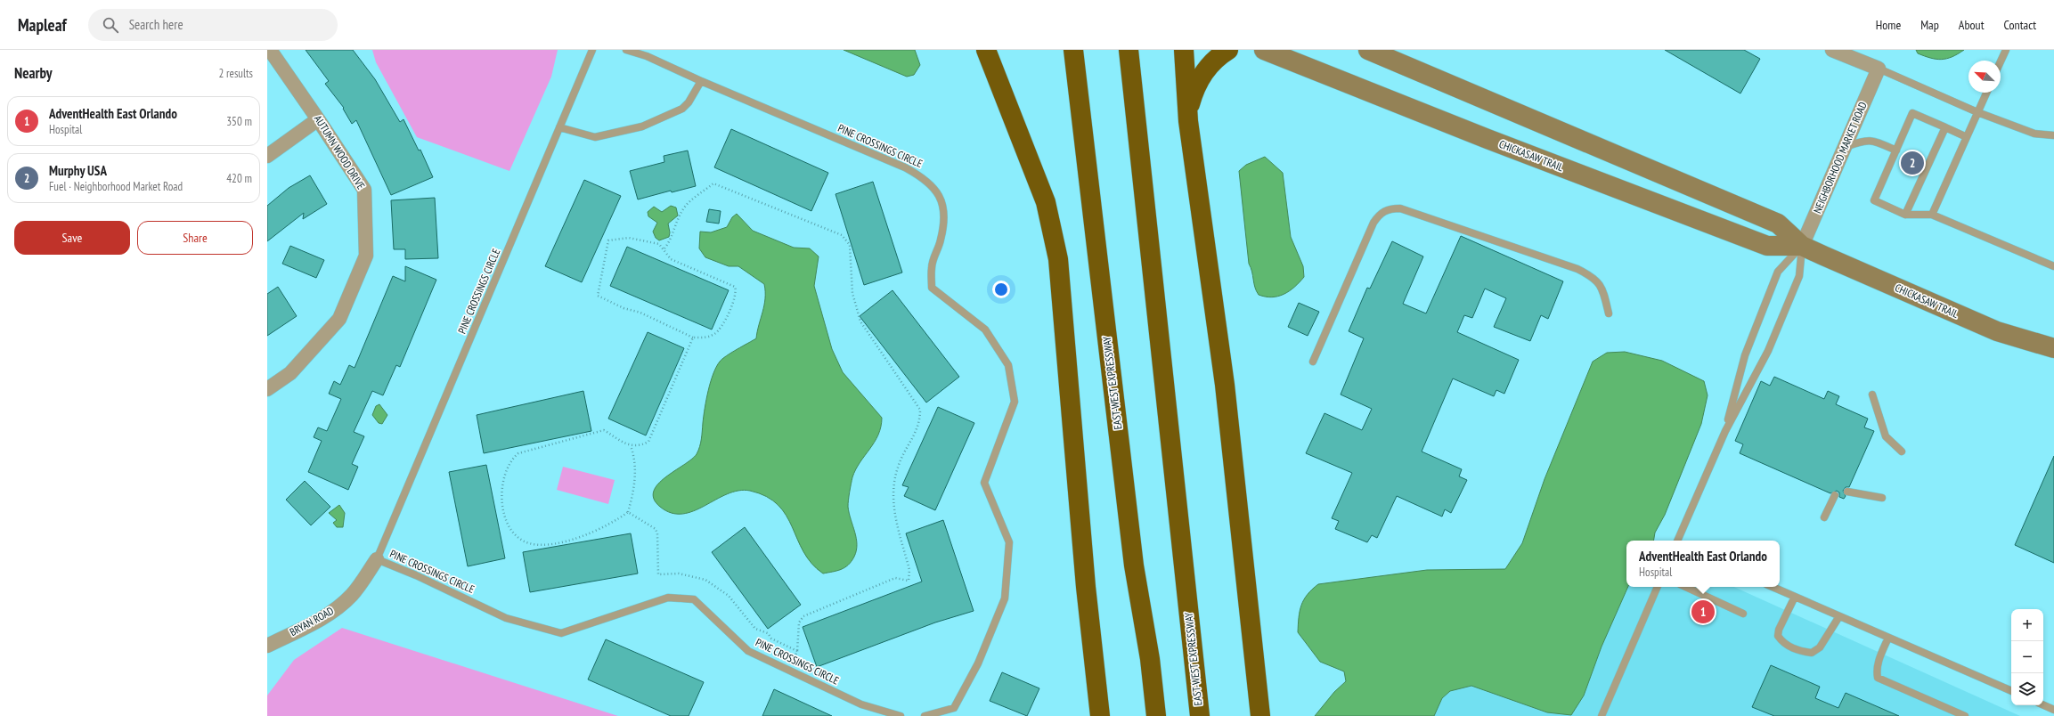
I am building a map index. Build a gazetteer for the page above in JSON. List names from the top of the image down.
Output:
{
  "streets": {
    "highway": ["EAST-WEST EXPRESSWAY"],
    "street": [
      "AUTUMN WOOD DRIVE",
      "CHICKASAW TRAIL",
      "NEIGHBORHOOD MARKET ROAD",
      "BRYAN ROAD"
    ],
    "lane": ["PINE CROSSINGS CIRCLE"]
  },
  "crossings": [
    ["PINE CROSSINGS CIRCLE", "BRYAN ROAD"],
    ["CHICKASAW TRAIL", "NEIGHBORHOOD MARKET ROAD"]
  ],
  "north": "top left",
  "page": {
    "header": "Mapleaf",
    "search": "Search here",
    "nav": [
      "Home",
      "Map",
      "About",
      "Contact"
    ],
    "heading": ["Nearby", "2 results"],
    "list": [
      {
        "mark": "1",
        "name": "AdventHealth East Orlando",
        "note": "Hospital",
        "value": "350 m"
      },
      {
        "mark": "2",
        "name": "Murphy USA",
        "note": "Fuel · Neighborhood Market Road",
        "value": "420 m"
      }
    ],
    "pins": ["2", "1"],
    "buttons": ["Save", "Share"],
    "popup": ["AdventHealth East Orlando", "Hospital"],
    "map_buttons": ["+", "−"]
  }
}
